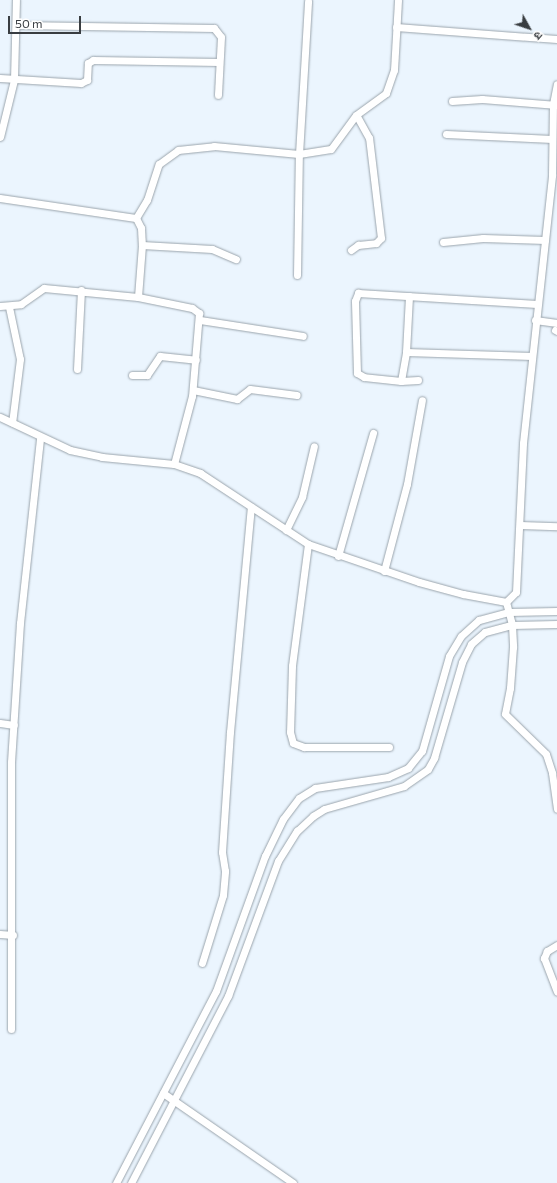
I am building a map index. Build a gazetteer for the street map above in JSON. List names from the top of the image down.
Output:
{
  "scale_bar": "50 m",
  "north": "bottom right"
}
